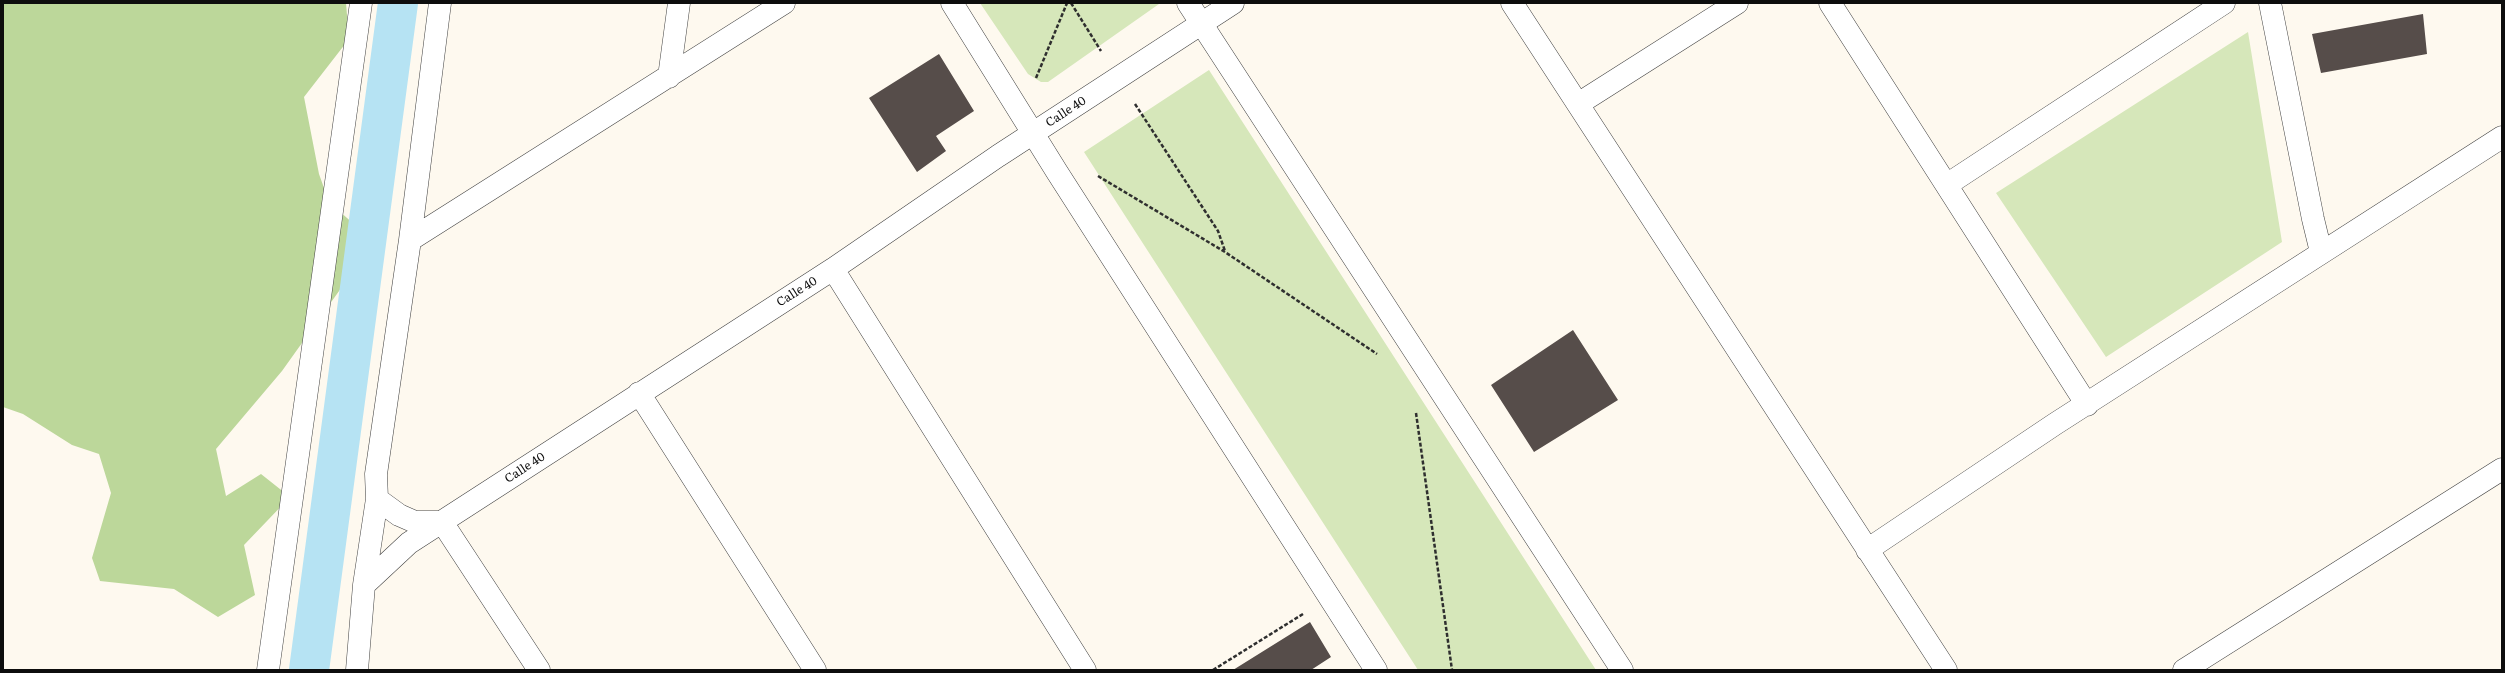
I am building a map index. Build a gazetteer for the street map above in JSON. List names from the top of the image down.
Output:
{
  "streets": {
    "street": ["Calle 40"]
  }
}
